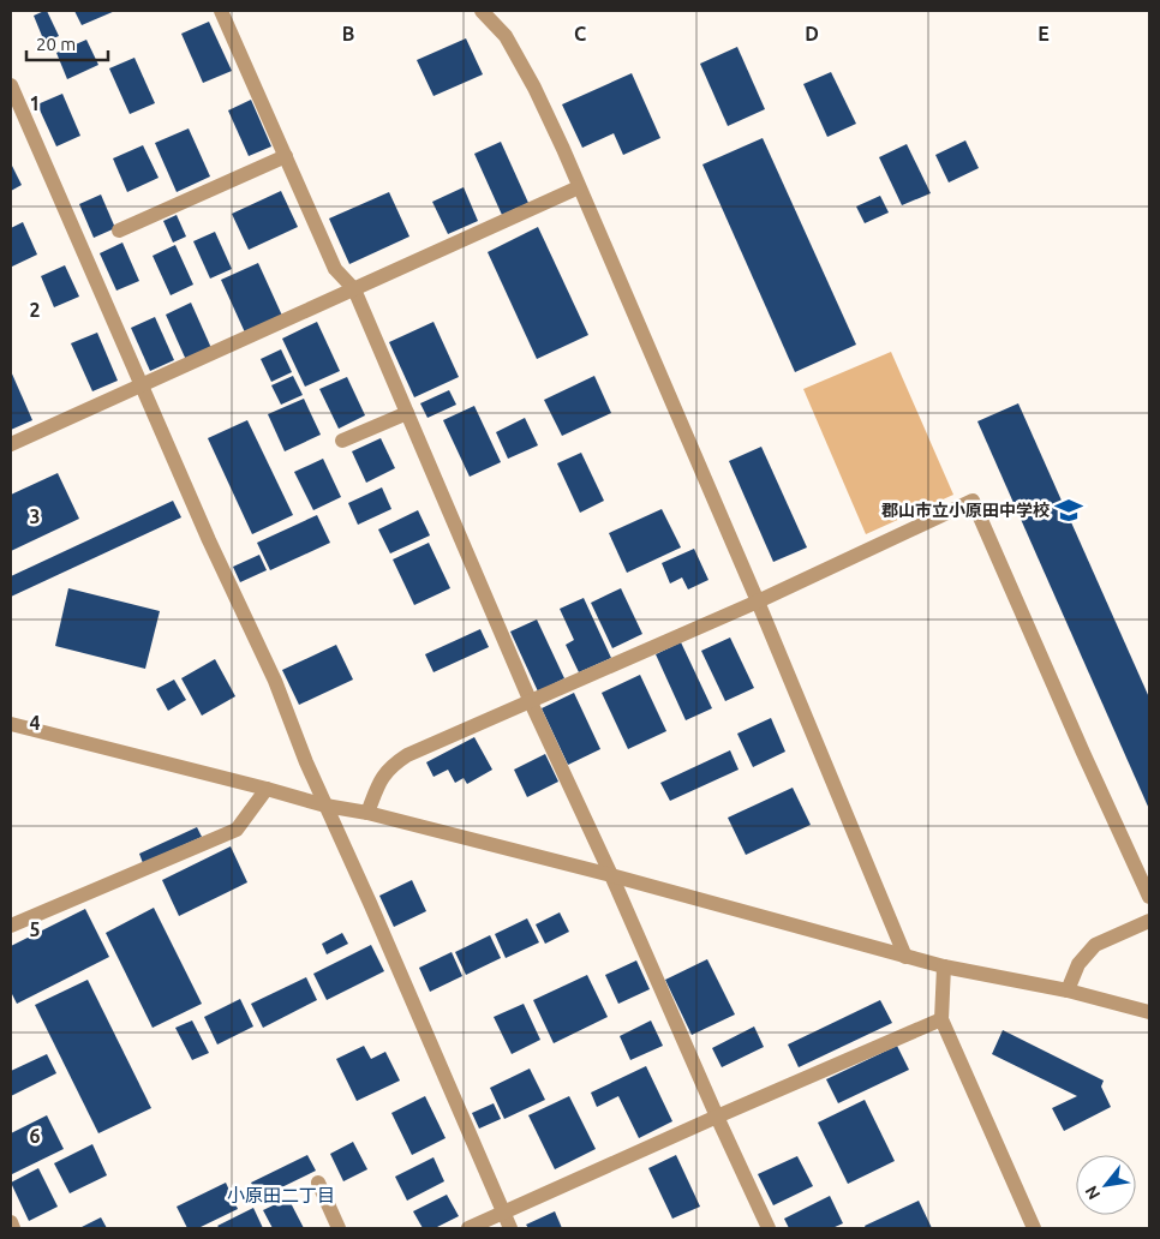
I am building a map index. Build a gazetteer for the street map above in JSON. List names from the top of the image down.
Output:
{
  "districts": ["小原田二丁目"],
  "places": {
    "school or university": ["郡山市立小原田中学校"]
  },
  "scale_bar": "20 m",
  "north": "bottom left",
  "grid": {
    "columns": [
      "B",
      "C",
      "D",
      "E"
    ],
    "rows": [
      "1",
      "2",
      "3",
      "4",
      "5",
      "6"
    ]
  }
}
